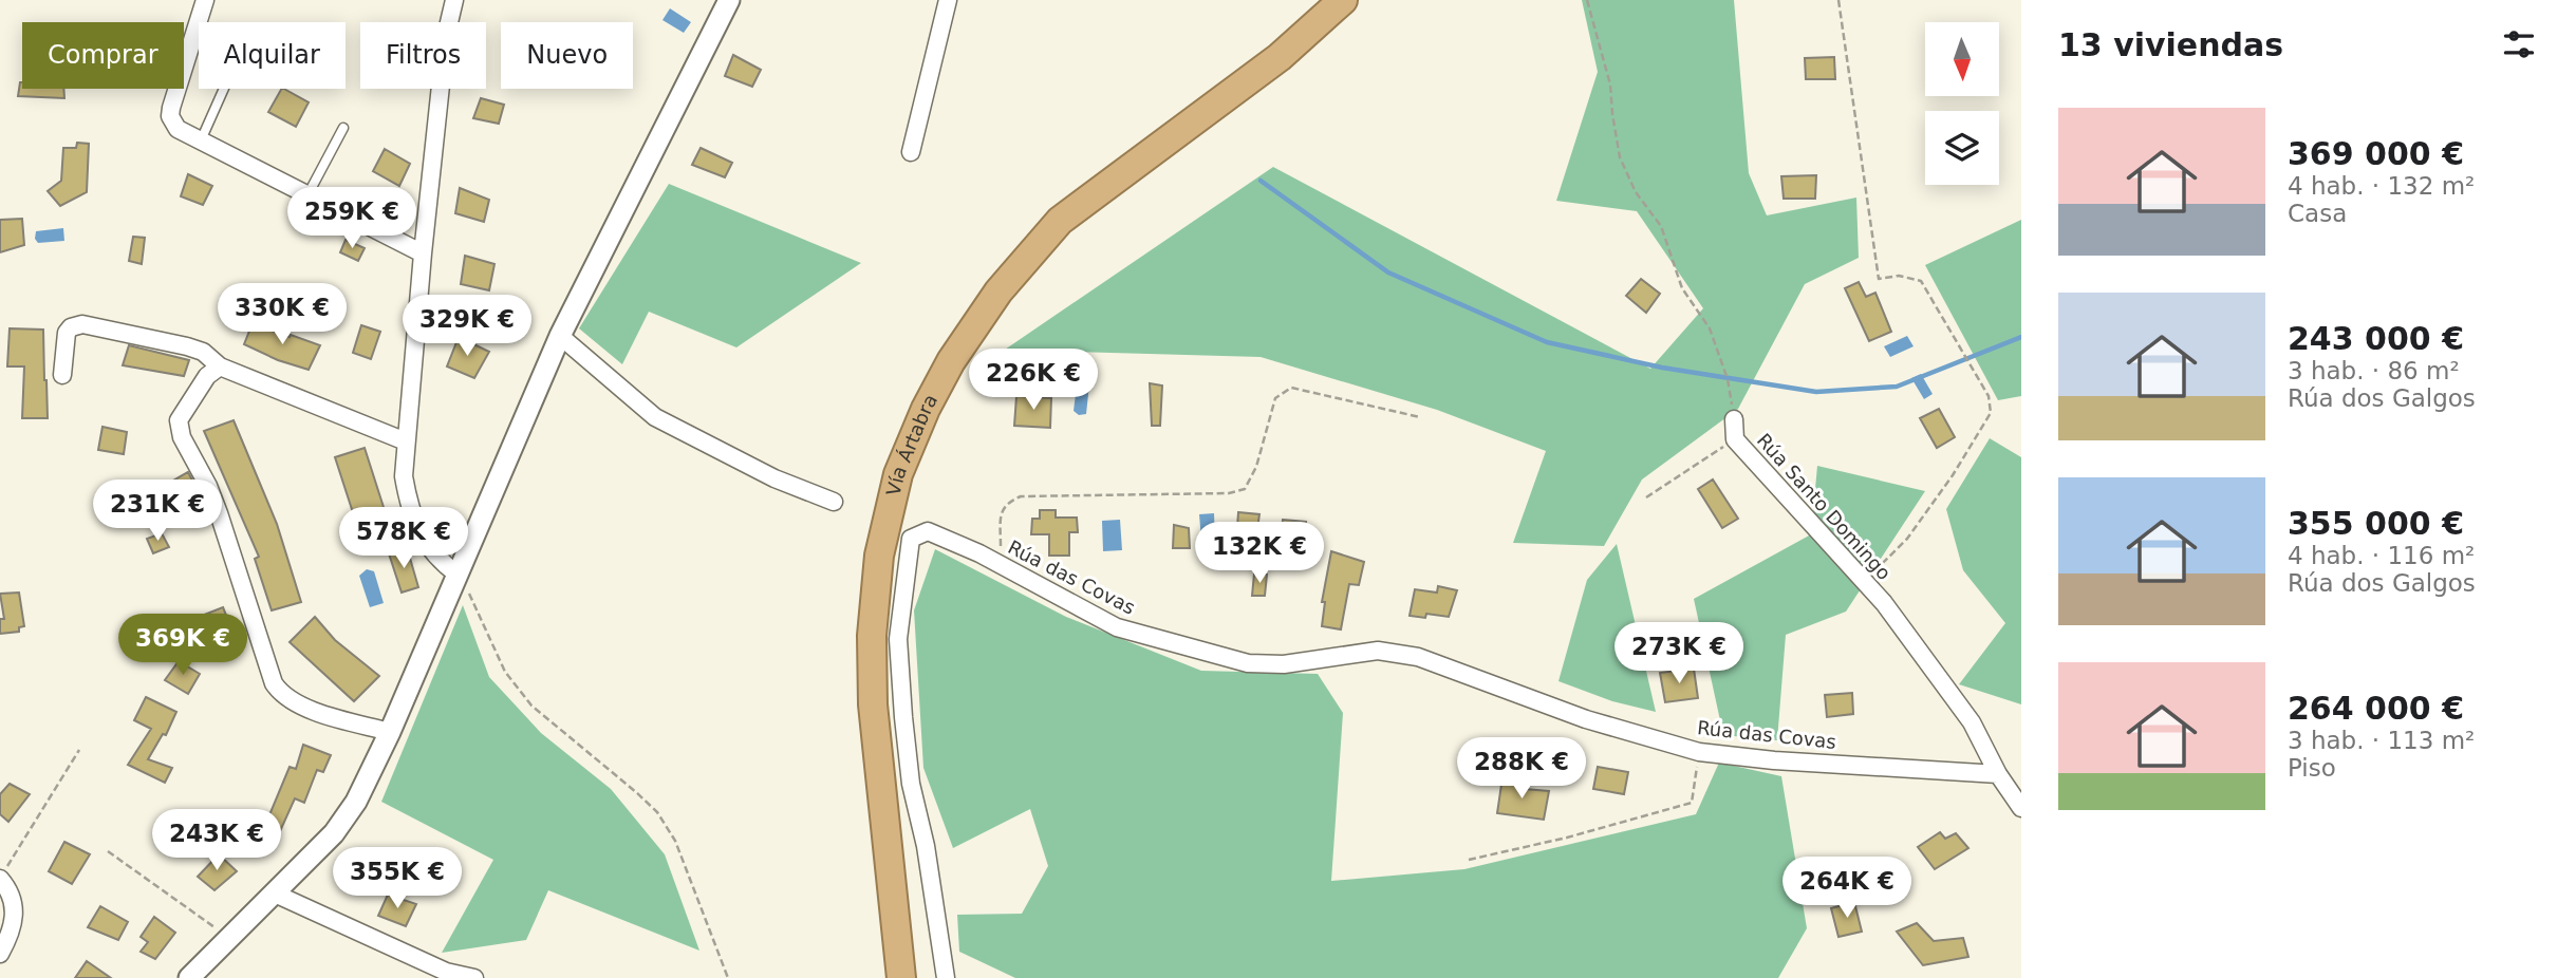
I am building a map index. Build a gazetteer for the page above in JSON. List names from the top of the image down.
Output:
{
  "streets": {
    "highway": ["Vía Ártabra"],
    "street": ["Rúa Santo Domingo", "Rúa das Covas"]
  },
  "crossings": [
    ["Rúa Santo Domingo", "Rúa das Covas"]
  ],
  "north": "bottom",
  "page": {
    "heading": "13 viviendas",
    "chip": [
      "Comprar",
      "Alquilar",
      "Filtros",
      "Nuevo"
    ],
    "list": [
      {
        "name": "369 000 €",
        "note": "4 hab. · 132 m² · Casa"
      },
      {
        "name": "243 000 €",
        "note": "3 hab. · 86 m² · Rúa dos Galgos"
      },
      {
        "name": "355 000 €",
        "note": "4 hab. · 116 m² · Rúa dos Galgos"
      },
      {
        "name": "264 000 €",
        "note": "3 hab. · 113 m² · Piso"
      }
    ],
    "price": [
      "259K €",
      "330K €",
      "329K €",
      "226K €",
      "231K €",
      "578K €",
      "132K €",
      "369K €",
      "273K €",
      "288K €",
      "243K €",
      "355K €",
      "264K €"
    ]
  }
}
